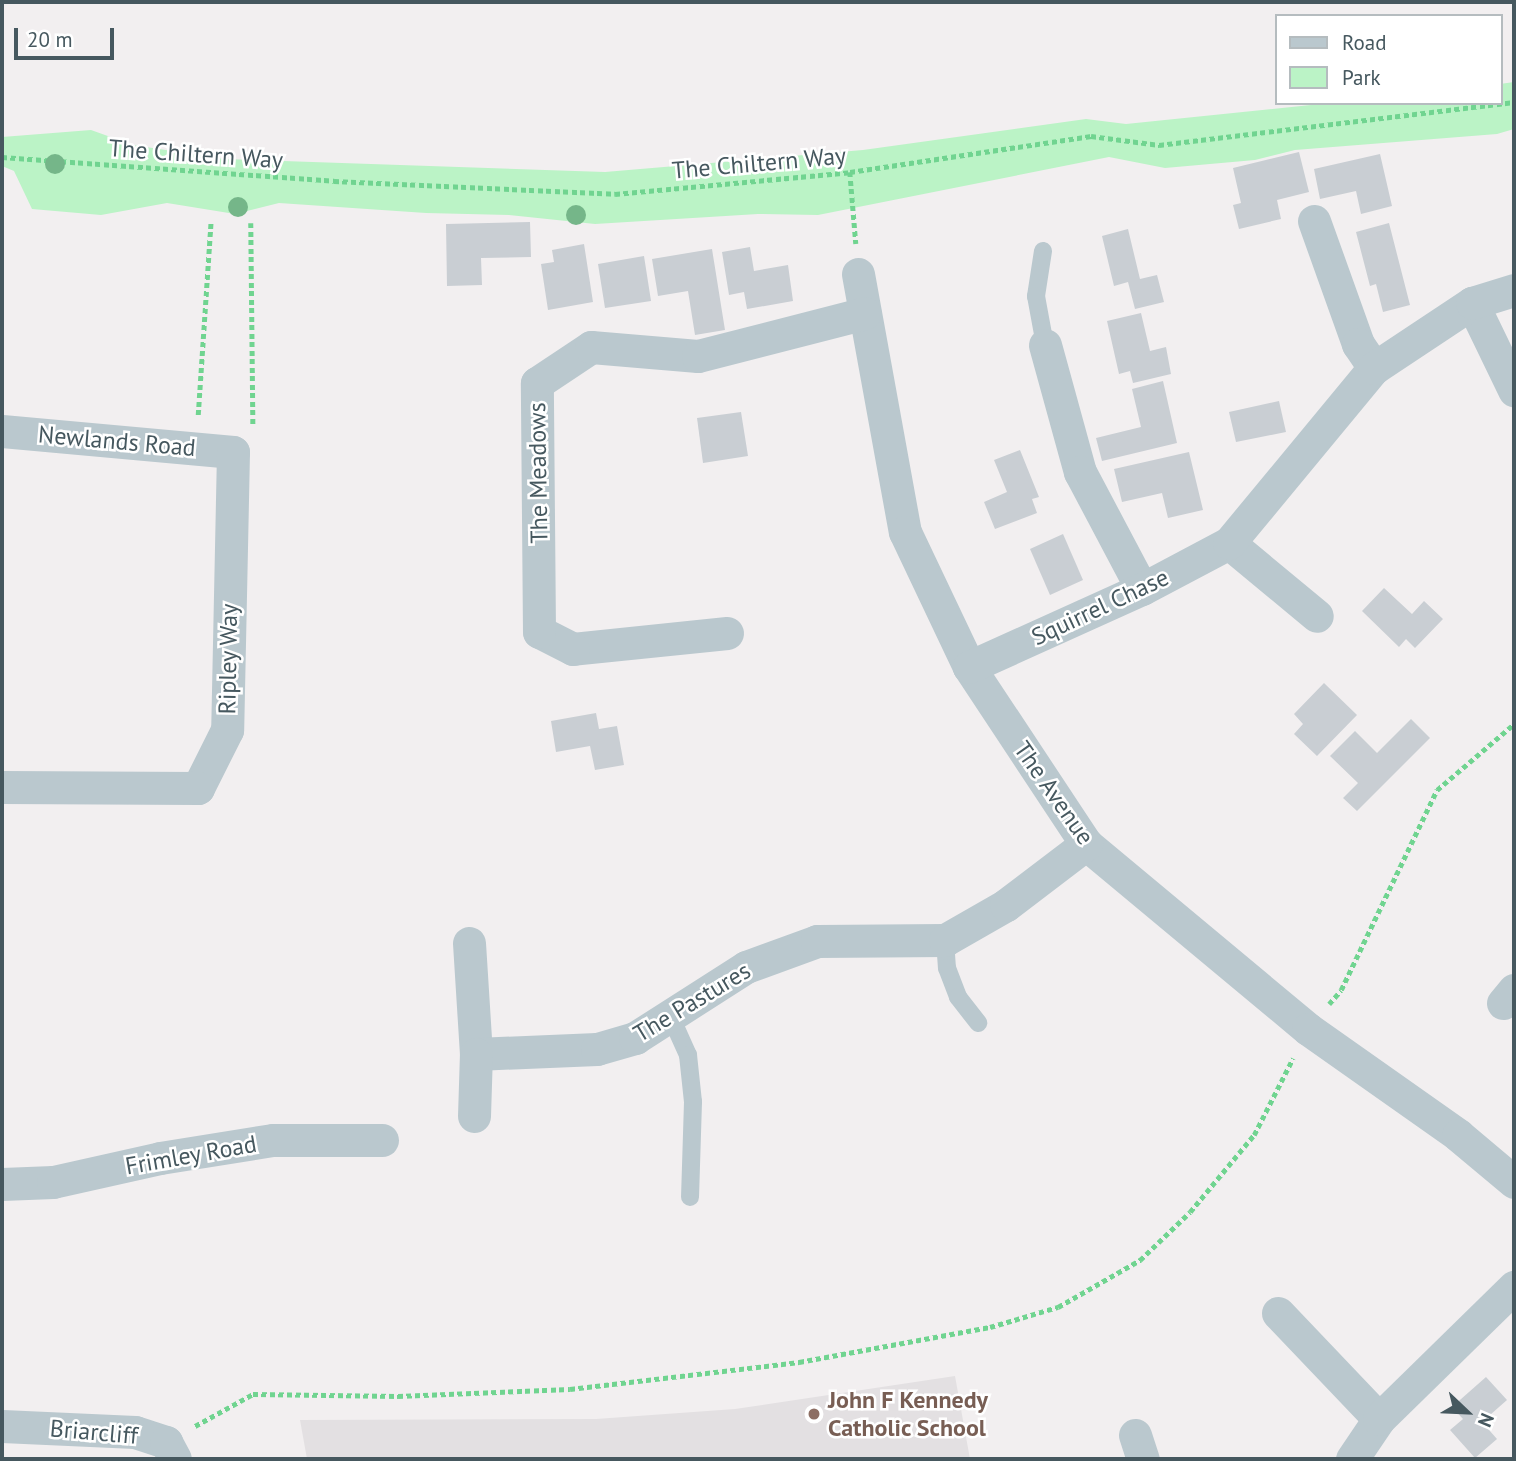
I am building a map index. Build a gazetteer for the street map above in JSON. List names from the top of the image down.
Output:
{
  "streets": {
    "street": [
      "Newlands Road",
      "The Meadows",
      "Squirrel Chase",
      "Ripley Way",
      "The Avenue",
      "The Pastures",
      "Frimley Road",
      "Briarcliff"
    ],
    "path": ["The Chiltern Way"]
  },
  "crossings": [
    ["Newlands Road", "Ripley Way"],
    ["The Meadows", "The Avenue"],
    ["Squirrel Chase", "The Avenue"],
    ["The Avenue", "The Pastures"]
  ],
  "places": ["John F Kennedy Catholic School"],
  "legend": ["Road", "Park"],
  "scale_bar": "20 m",
  "north": "bottom right"
}
